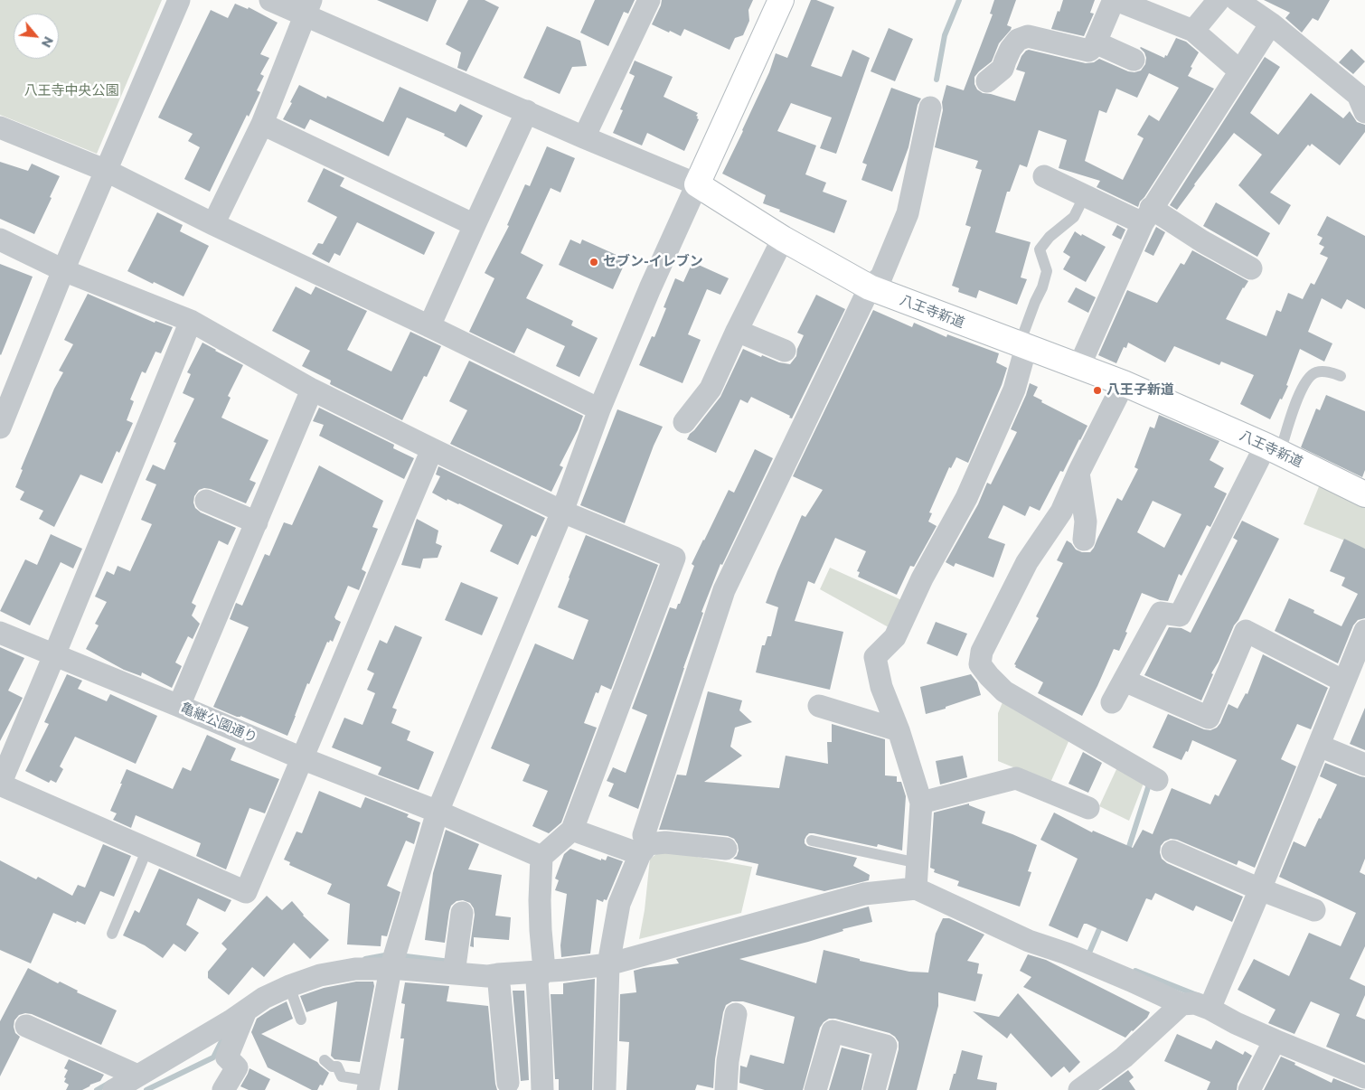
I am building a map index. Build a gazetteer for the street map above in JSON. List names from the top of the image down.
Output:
{
  "streets": {
    "street": ["八王寺新道", "亀継公園通り"]
  },
  "parks": ["八王寺中央公園"],
  "places": ["セブン-イレブン", "八王子新道"],
  "north": "bottom right"
}
